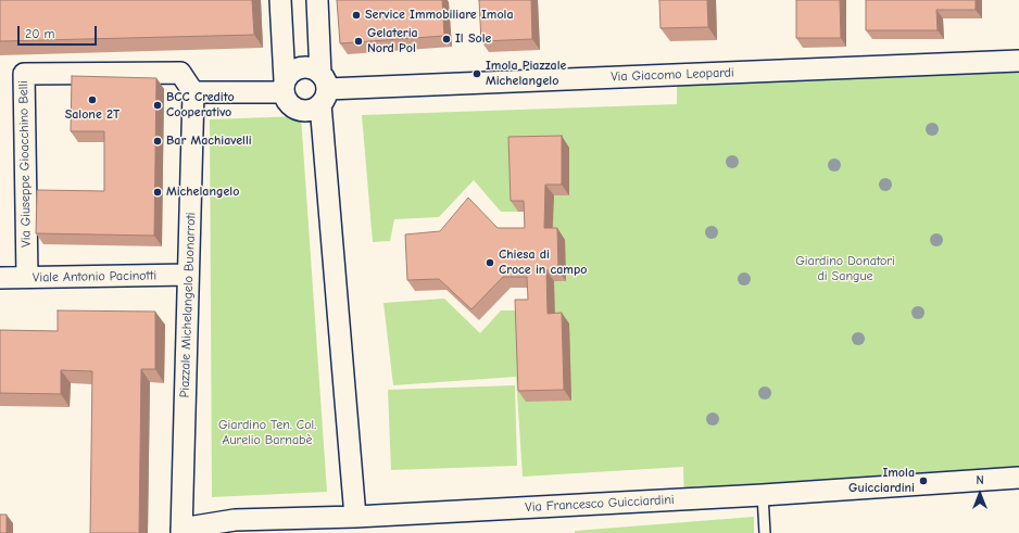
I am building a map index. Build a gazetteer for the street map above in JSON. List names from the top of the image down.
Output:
{
  "streets": {
    "street": [
      "Via Giacomo Leopardi",
      "Via Giuseppe Gioacchino Belli",
      "Viale Antonio Pacinotti",
      "Piazzale Michelangelo Buonarroti",
      "Via Francesco Guicciardini"
    ]
  },
  "crossings": [
    ["Via Giuseppe Gioacchino Belli", "Viale Antonio Pacinotti"],
    ["Via Giuseppe Gioacchino Belli", "Piazzale Michelangelo Buonarroti"],
    ["Viale Antonio Pacinotti", "Piazzale Michelangelo Buonarroti"],
    ["Piazzale Michelangelo Buonarroti", "Via Francesco Guicciardini"]
  ],
  "parks": ["Giardino Donatori di Sangue", "Giardino Ten. Col. Aurelio Barnabè"],
  "places": [
    "Service Immobiliare Imola",
    "Il Sole",
    "Gelateria Nord Pol",
    "Imola Piazzale Michelangelo",
    "Salone 2T",
    "BCC Credito Cooperativo",
    "Bar Machiavelli",
    "Michelangelo",
    "Chiesa di Croce in campo",
    "Imola Guicciardini"
  ],
  "scale_bar": "20 m",
  "north": "top"
}
